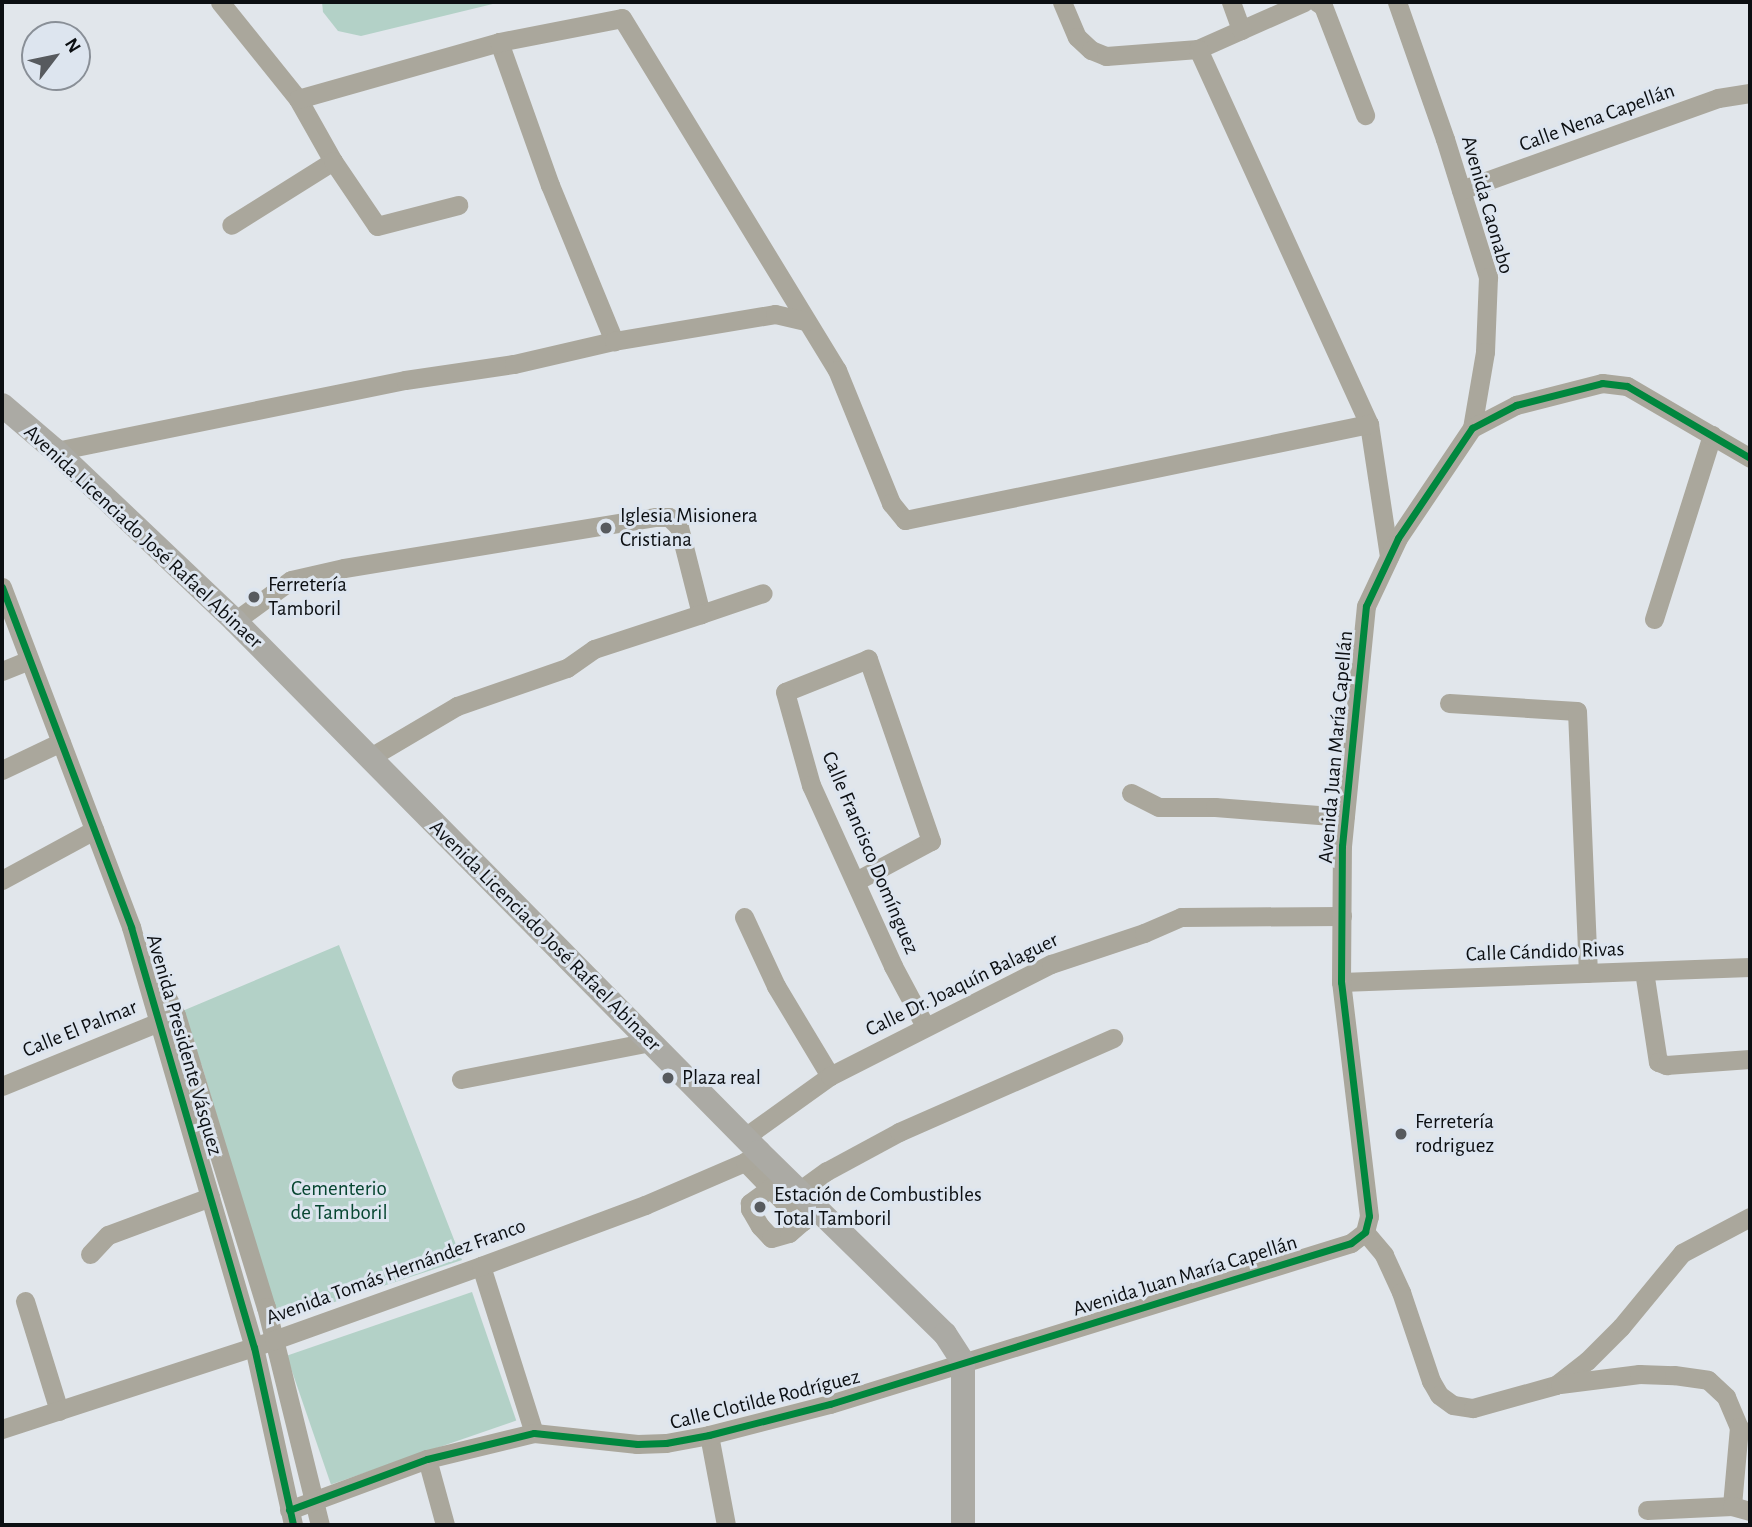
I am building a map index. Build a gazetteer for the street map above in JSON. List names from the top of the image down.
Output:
{
  "streets": {
    "main road": ["Avenida Licenciado José Rafael Abinaer"],
    "street": [
      "Calle Nena Capellán",
      "Avenida Caonabo",
      "Avenida Juan María Capellán",
      "Calle Francisco Domínguez",
      "Calle Cándido Rivas",
      "Calle Dr. Joaquín Balaguer",
      "Calle El Palmar",
      "Avenida Presidente Vásquez",
      "Avenida Tomás Hernández Franco",
      "Calle Clotilde Rodríguez"
    ]
  },
  "crossings": [
    ["Calle Nena Capellán", "Avenida Caonabo"],
    ["Avenida Caonabo", "Avenida Juan María Capellán"],
    ["Avenida Licenciado José Rafael Abinaer", "Avenida Juan María Capellán"],
    ["Avenida Licenciado José Rafael Abinaer", "Calle Dr. Joaquín Balaguer"],
    ["Avenida Licenciado José Rafael Abinaer", "Avenida Tomás Hernández Franco"],
    ["Avenida Licenciado José Rafael Abinaer", "Calle Clotilde Rodríguez"],
    ["Avenida Juan María Capellán", "Calle Cándido Rivas"],
    ["Avenida Juan María Capellán", "Calle Dr. Joaquín Balaguer"],
    ["Avenida Juan María Capellán", "Calle Clotilde Rodríguez"],
    ["Calle Francisco Domínguez", "Calle Dr. Joaquín Balaguer"],
    ["Calle Dr. Joaquín Balaguer", "Avenida Tomás Hernández Franco"],
    ["Calle El Palmar", "Avenida Presidente Vásquez"],
    ["Avenida Presidente Vásquez", "Avenida Tomás Hernández Franco"],
    ["Avenida Presidente Vásquez", "Calle Clotilde Rodríguez"]
  ],
  "parks": ["Cementerio de Tamboril"],
  "places": [
    "Iglesia Misionera Cristiana",
    "Ferretería Tamboril",
    "Plaza real",
    "Ferretería rodriguez",
    "Estación de Combustibles Total Tamboril"
  ],
  "north": "top right"
}
